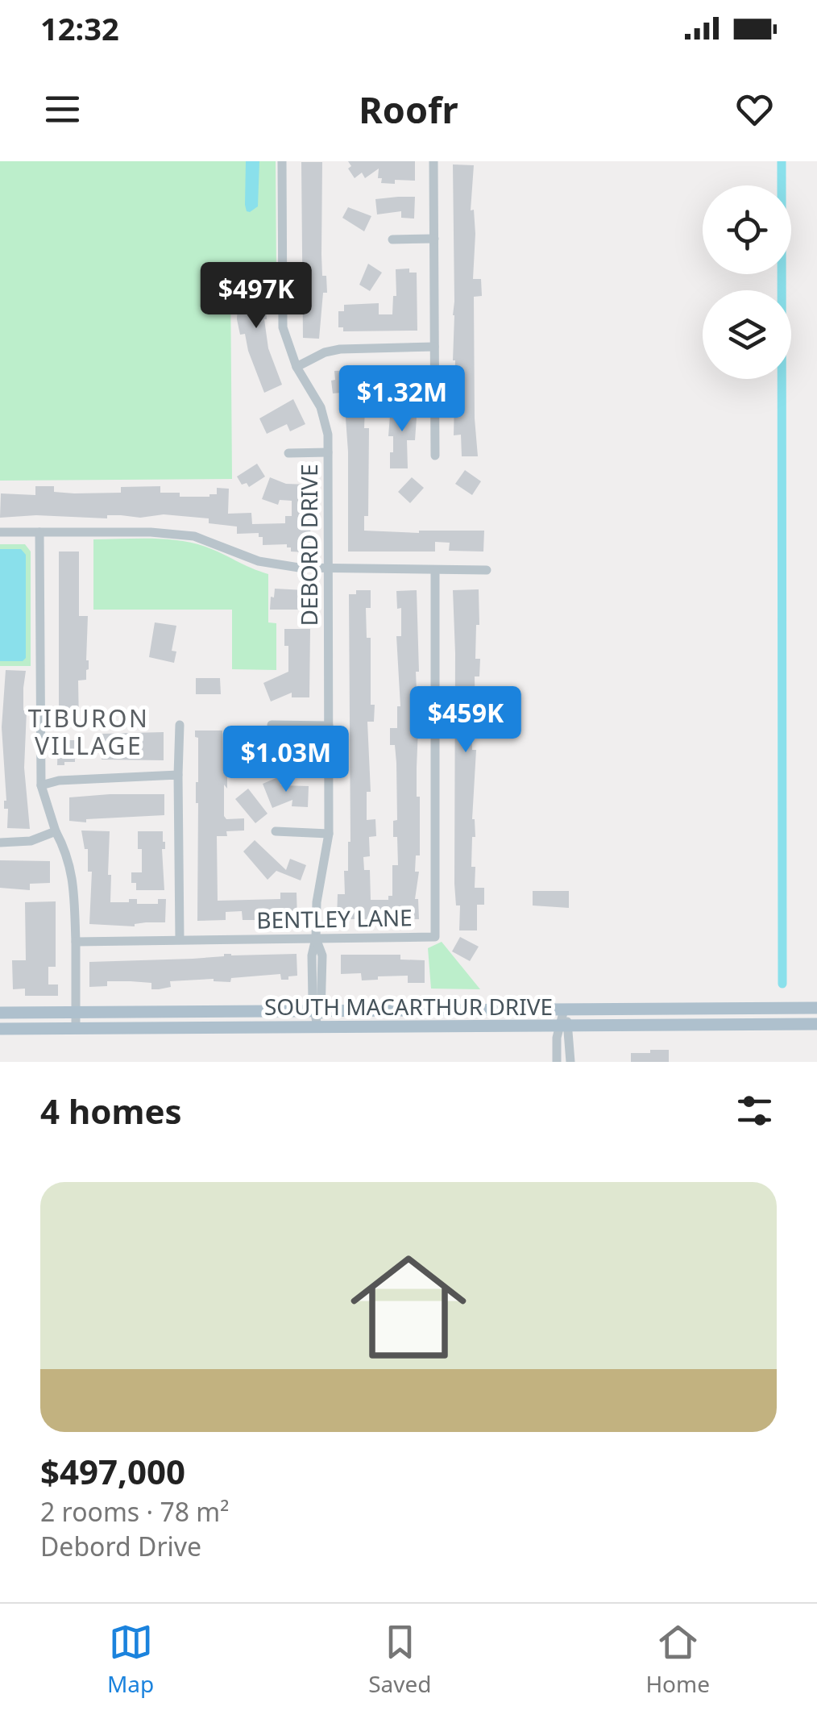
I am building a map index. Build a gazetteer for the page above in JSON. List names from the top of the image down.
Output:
{
  "streets": {
    "main road": ["SOUTH MACARTHUR DRIVE"],
    "street": ["DEBORD DRIVE", "BENTLEY LANE"]
  },
  "crossings": [
    ["DEBORD DRIVE", "BENTLEY LANE"],
    ["DEBORD DRIVE", "SOUTH MACARTHUR DRIVE"]
  ],
  "districts": ["TIBURON VILLAGE"],
  "page": {
    "status": "12:32",
    "header": "Roofr",
    "price": [
      "$497K",
      "$1.32M",
      "$459K",
      "$1.03M"
    ],
    "heading": "4 homes",
    "list": [
      {
        "name": "$497,000",
        "note": "2 rooms · 78 m² · Debord Drive"
      }
    ],
    "tabs": ["Map", "Saved", "Home"]
  }
}
